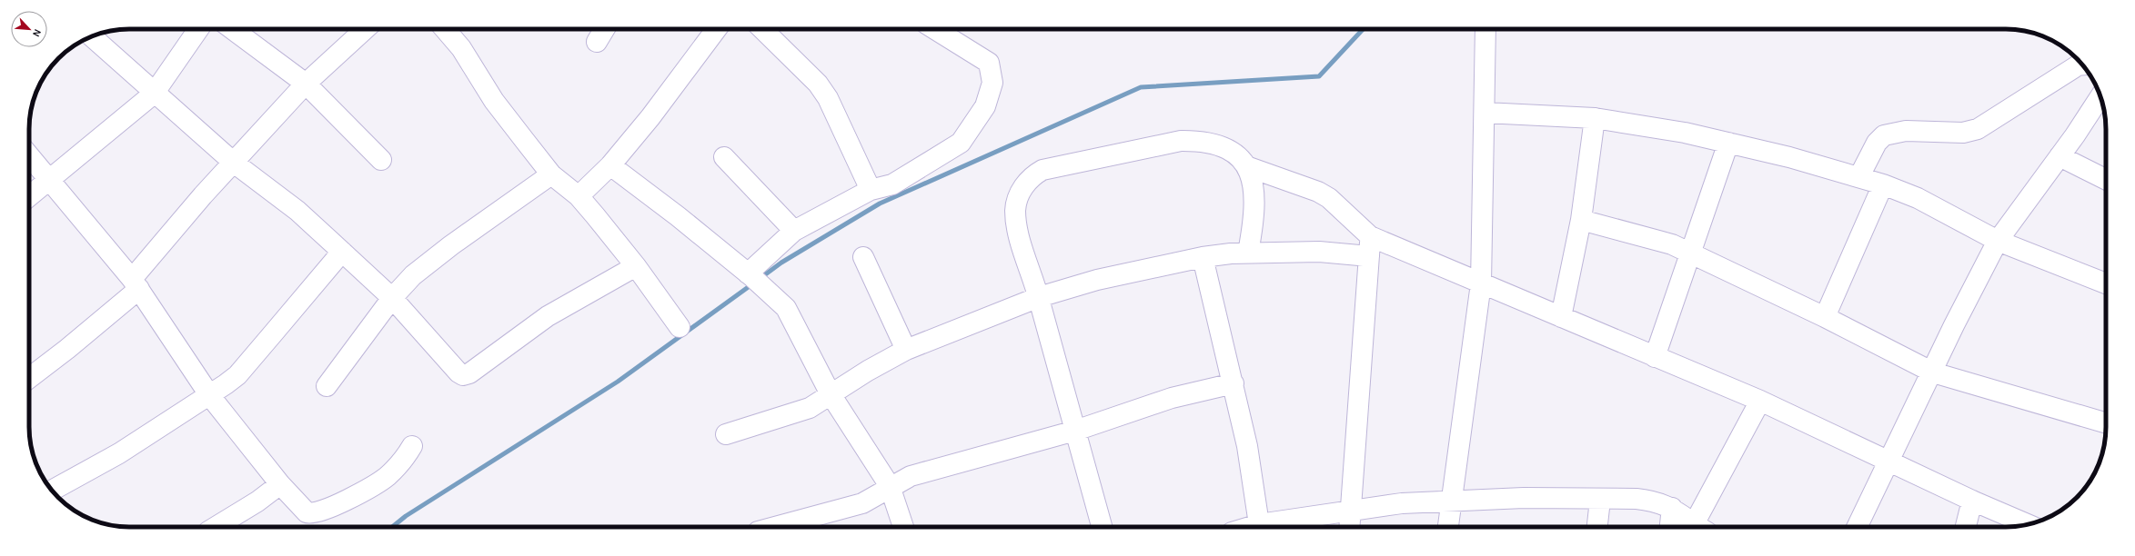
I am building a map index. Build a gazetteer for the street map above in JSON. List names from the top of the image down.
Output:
{
  "north": "bottom right"
}
